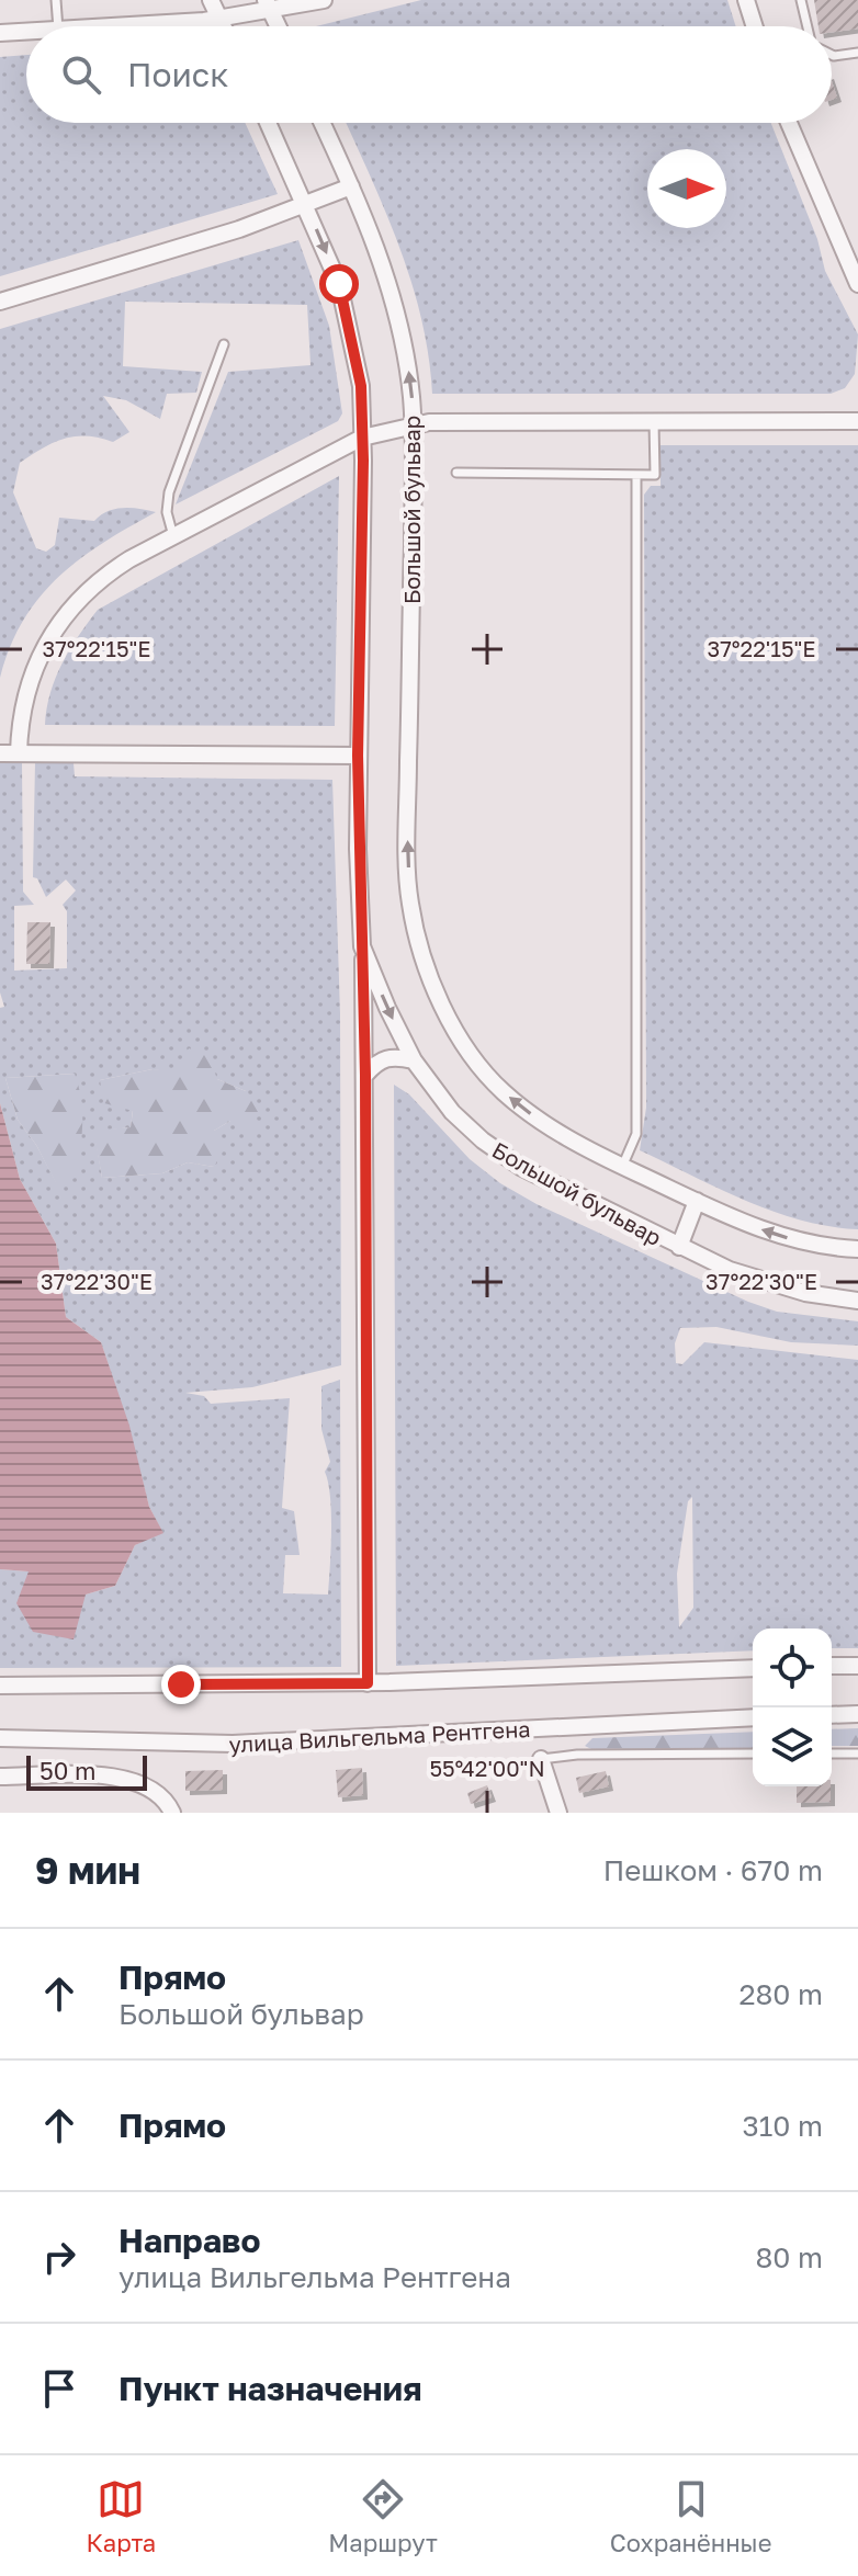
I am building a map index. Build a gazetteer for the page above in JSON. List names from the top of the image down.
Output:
{
  "streets": {
    "street": ["Большой бульвар", "улица Вильгельма Рентгена"]
  },
  "scale_bar": "50 m",
  "north": "right",
  "page": {
    "search": "Поиск",
    "scale": "50 m",
    "heading": ["9 мин", "Пешком · 670 m"],
    "list": [
      ["Прямо", "Большой бульвар", "280 m"],
      ["Прямо", "310 m"],
      ["Направо", "улица Вильгельма Рентгена", "80 m"],
      "Пункт назначения"
    ],
    "nav": ["Карта", "Маршрут", "Сохранённые"]
  },
  "coordinates": ["37°22'15\"E", "37°22'30\"E", "55°42'00\"N"]
}
